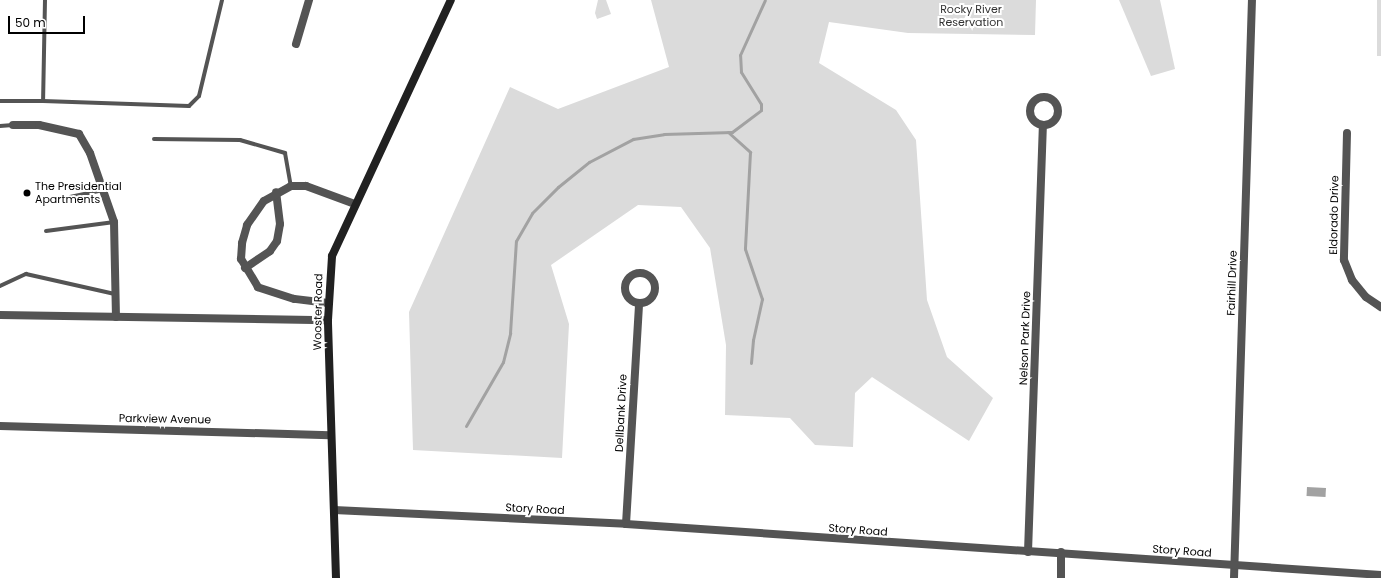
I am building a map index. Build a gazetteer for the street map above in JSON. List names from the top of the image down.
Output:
{
  "streets": {
    "main road": ["Wooster Road"],
    "street": [
      "Eldorado Drive",
      "Fairhill Drive",
      "Nelson Park Drive",
      "Dellbank Drive",
      "Parkview Avenue",
      "Story Road"
    ]
  },
  "crossings": [
    ["Fairhill Drive", "Story Road"],
    ["Wooster Road", "Parkview Avenue"],
    ["Wooster Road", "Story Road"],
    ["Nelson Park Drive", "Story Road"],
    ["Dellbank Drive", "Story Road"]
  ],
  "parks": ["Rocky River Reservation"],
  "places": ["The Presidential Apartments"],
  "scale_bar": "50 m"
}
